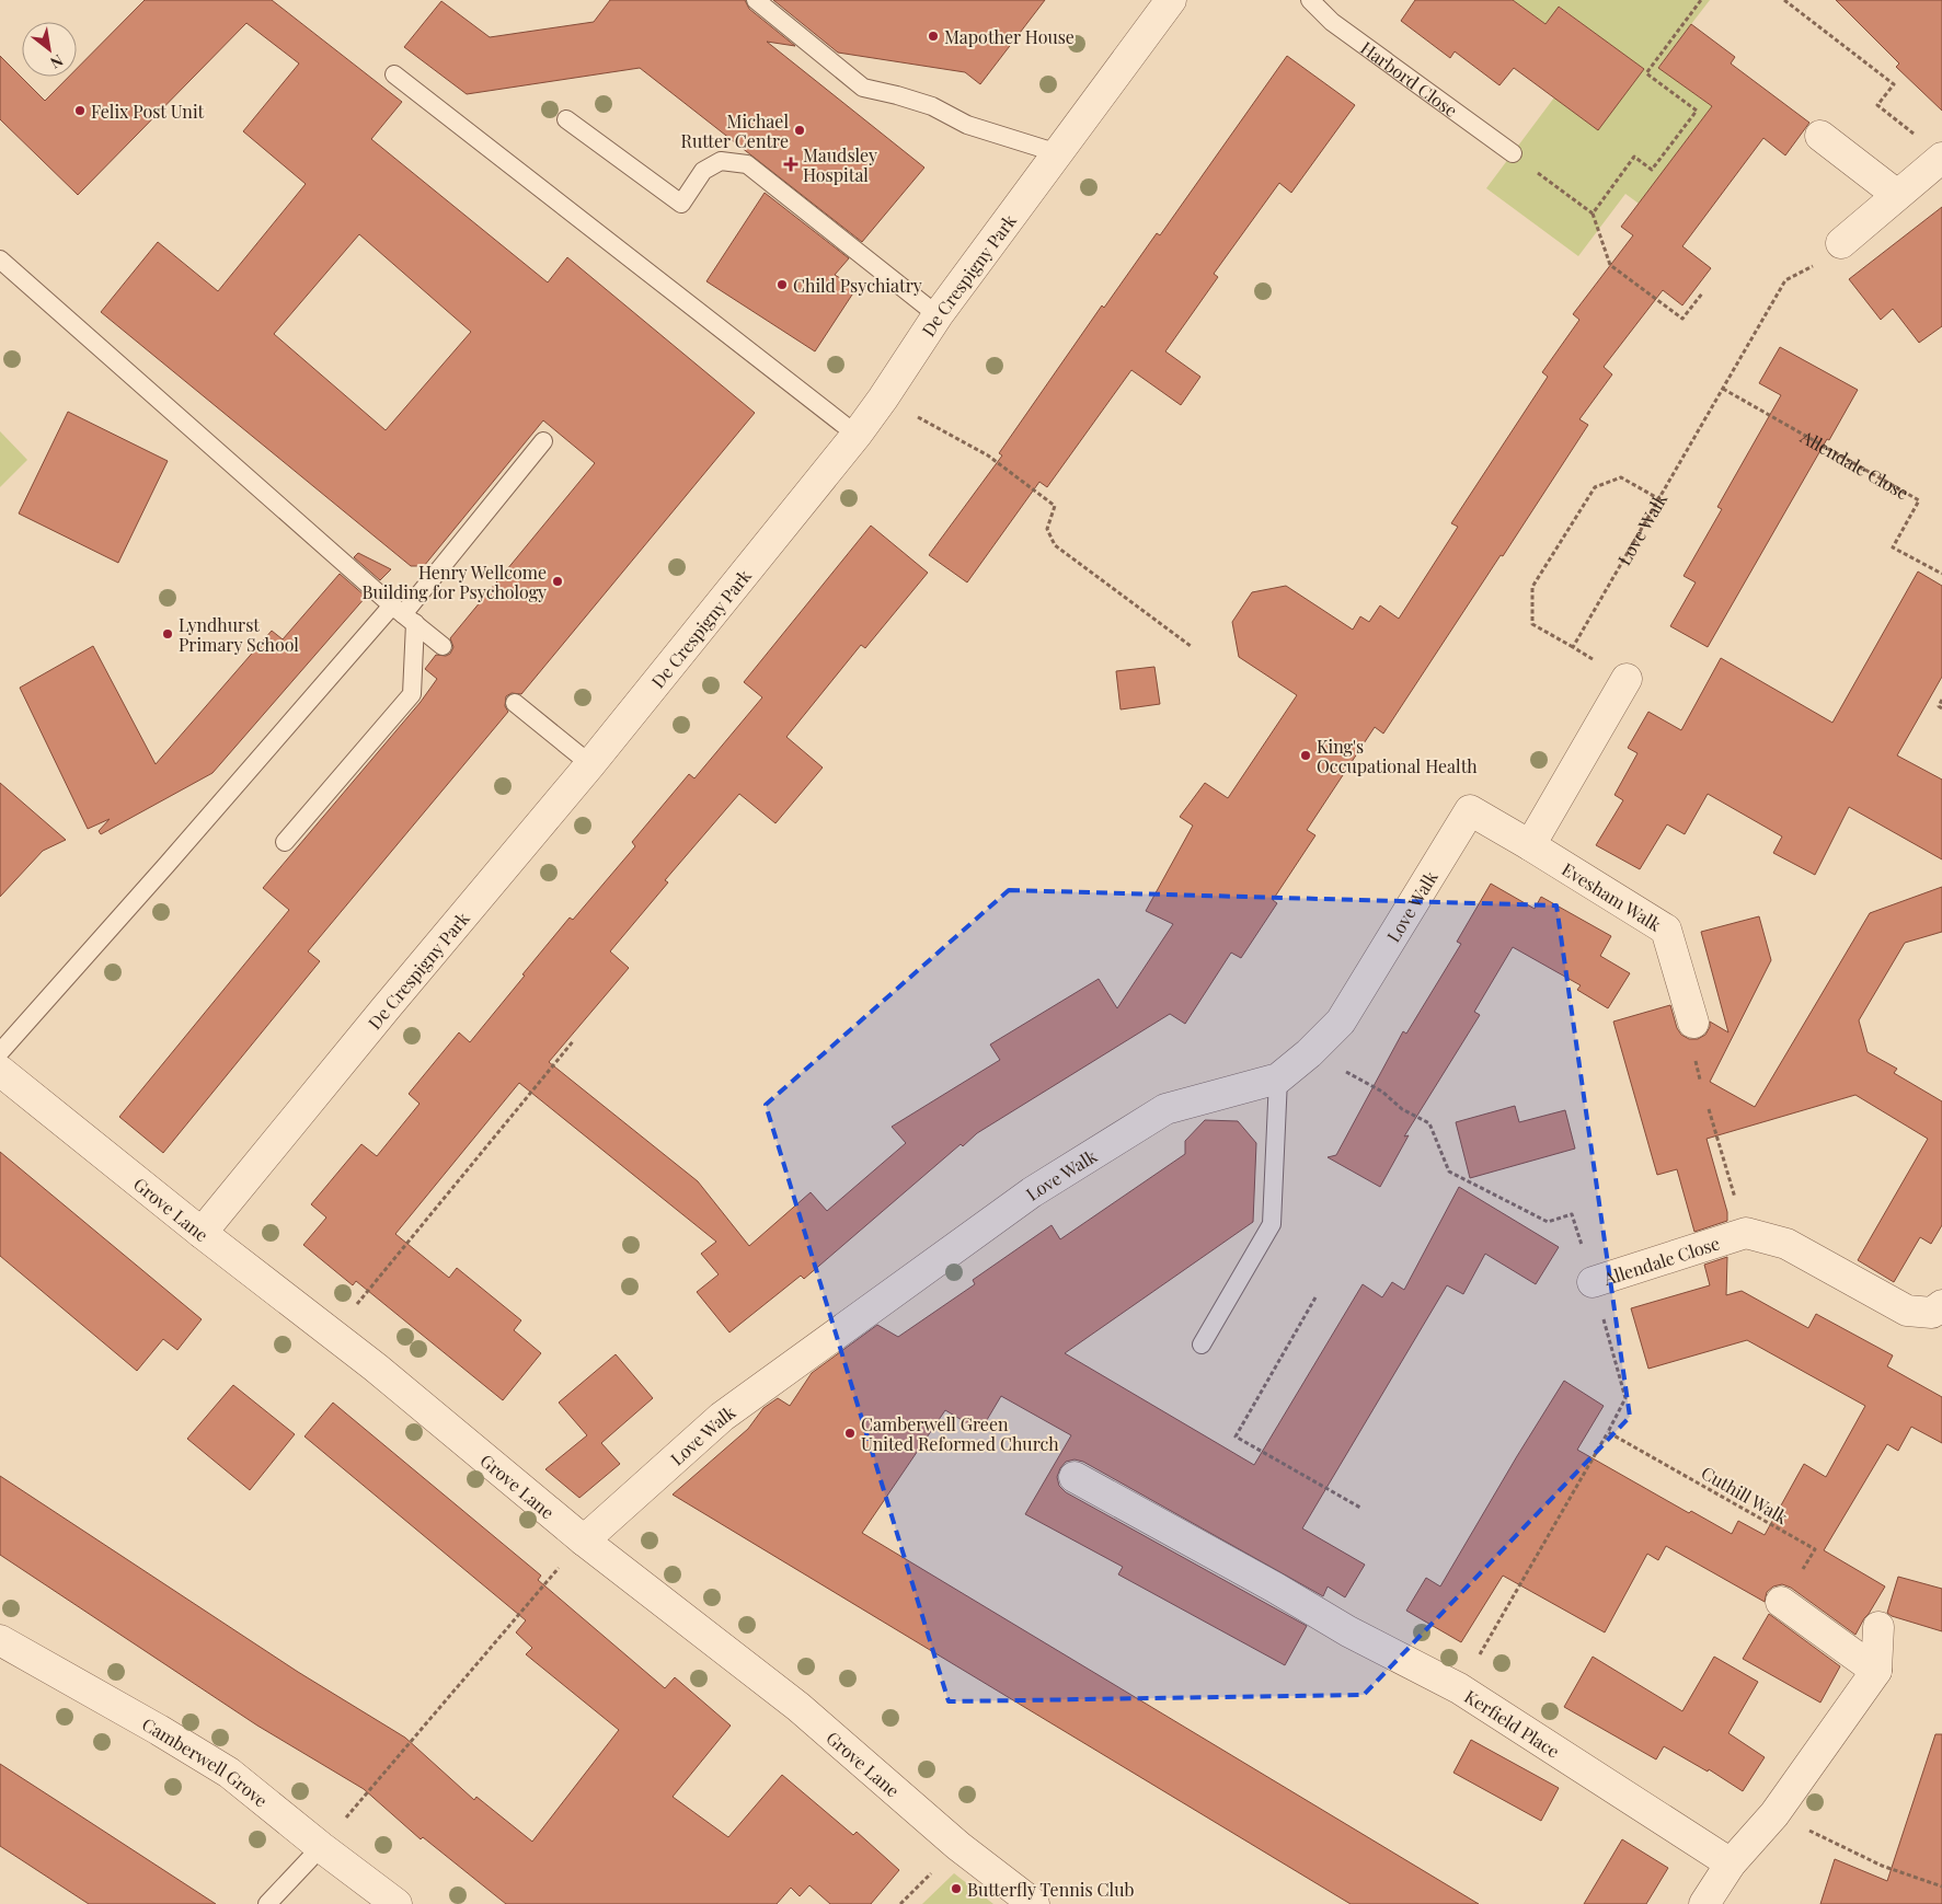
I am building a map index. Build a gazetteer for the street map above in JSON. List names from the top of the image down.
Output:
{
  "streets": {
    "street": [
      "De Crespigny Park",
      "Allendale Close",
      "Love Walk",
      "Evesham Walk",
      "Grove Lane",
      "Kerfield Place",
      "Camberwell Grove"
    ],
    "lane": ["Harbord Close"],
    "path": ["Cuthill Walk"]
  },
  "crossings": [
    ["De Crespigny Park", "Grove Lane"],
    ["Allendale Close", "Love Walk"],
    ["Love Walk", "Evesham Walk"],
    ["Love Walk", "Grove Lane"]
  ],
  "places": {
    "other": [
      "Mapother House",
      "Felix Post Unit",
      "Michael Rutter Centre",
      "Child Psychiatry",
      "Henry Wellcome Building for Psychology",
      "Lyndhurst Primary School",
      "King's Occupational Health",
      "Camberwell Green United Reformed Church",
      "Butterfly Tennis Club"
    ],
    "health": ["Maudsley Hospital"]
  },
  "north": "bottom right"
}
